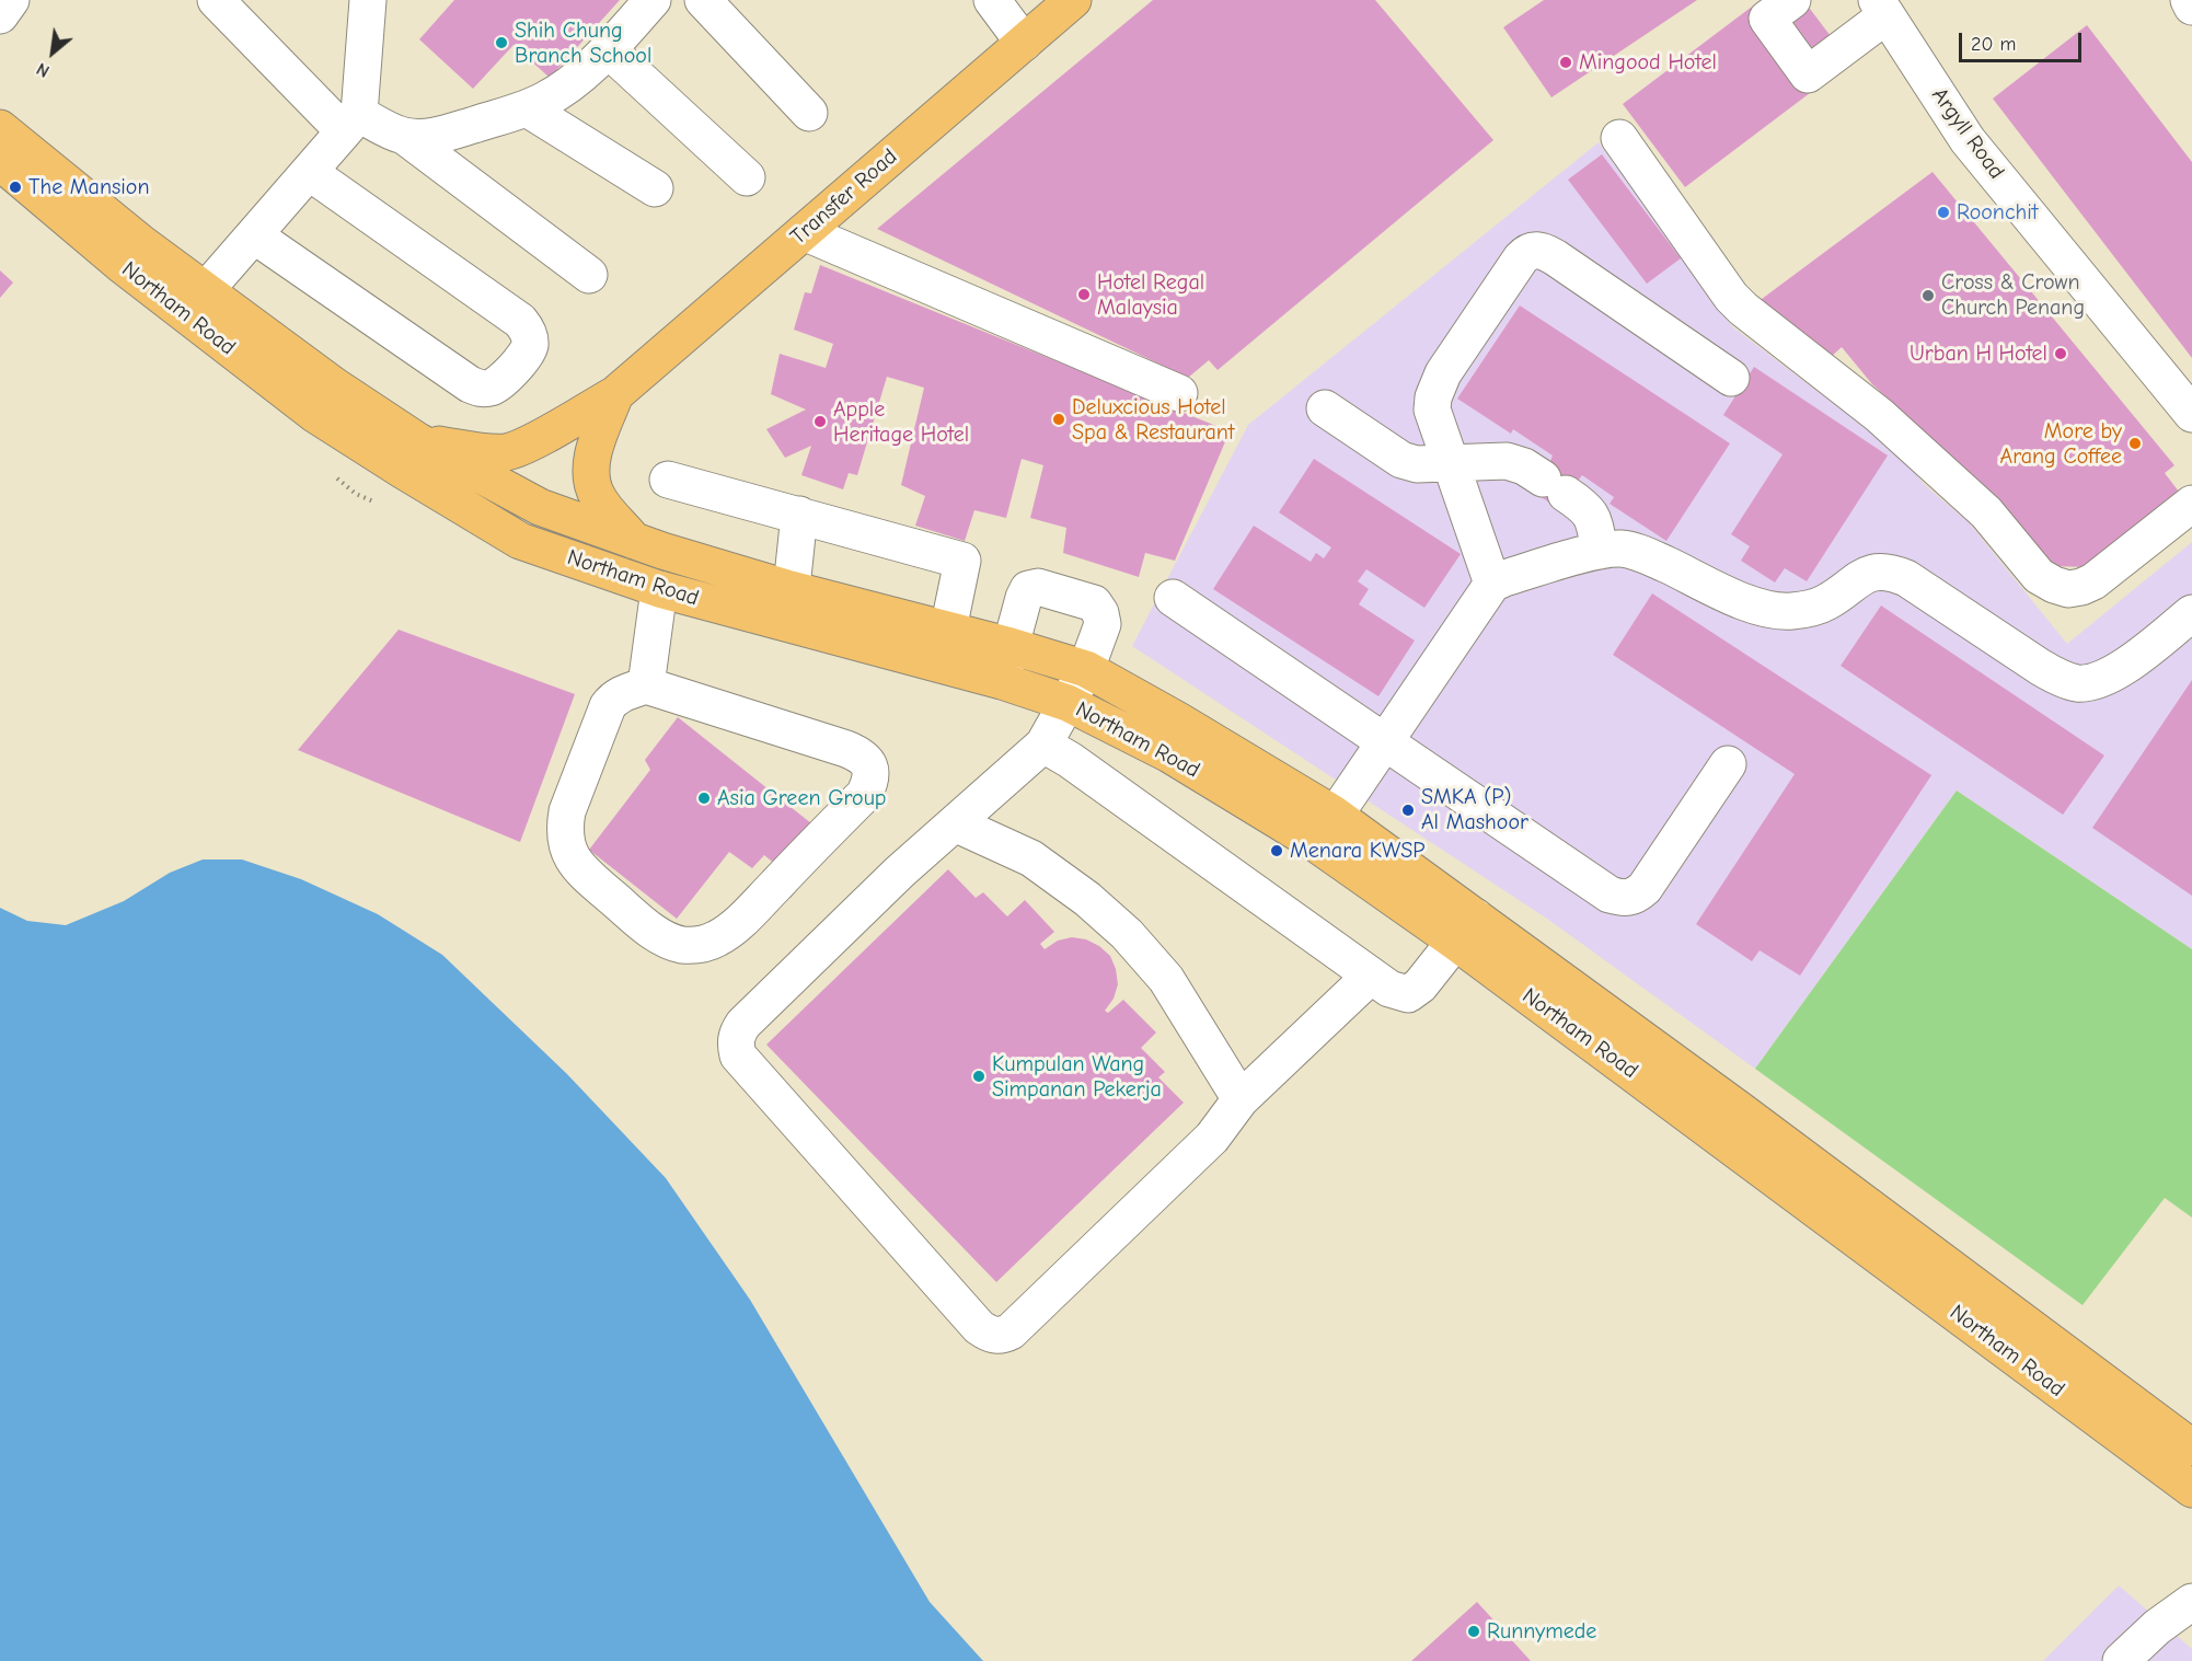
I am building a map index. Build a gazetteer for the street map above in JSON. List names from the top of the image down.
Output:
{
  "streets": {
    "main road": ["Transfer Road", "Northam Road"],
    "street": ["Argyll Road"]
  },
  "crossings": [
    ["Transfer Road", "Northam Road"]
  ],
  "places": [
    "Shih Chung Branch School",
    "Mingood Hotel",
    "The Mansion",
    "Roonchit",
    "Hotel Regal Malaysia",
    "Cross & Crown Church Penang",
    "Urban H Hotel",
    "Deluxcious Hotel Spa & Restaurant",
    "Apple Heritage Hotel",
    "More by Arang Coffee",
    "Asia Green Group",
    "SMKA (P) Al Mashoor",
    "Menara KWSP",
    "Kumpulan Wang Simpanan Pekerja",
    "Runnymede"
  ],
  "scale_bar": "20 m",
  "north": "bottom left"
}
